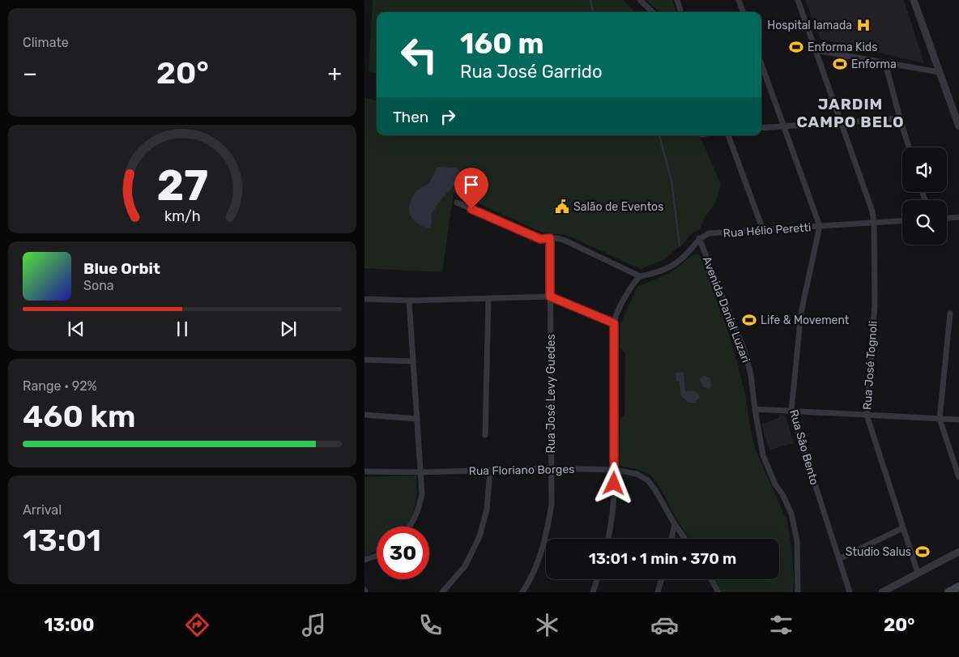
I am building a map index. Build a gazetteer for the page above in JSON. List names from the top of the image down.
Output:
{
  "streets": {
    "street": [
      "Rua Hélio Peretti",
      "Avenida Daniel Luzari",
      "Rua José Tognoli",
      "Rua José Levy Guedes",
      "Rua São Bento",
      "Rua Floriano Borges"
    ]
  },
  "crossings": [
    ["Rua Hélio Peretti", "Avenida Daniel Luzari"],
    ["Rua Hélio Peretti", "Rua José Tognoli"],
    ["Rua Hélio Peretti", "Rua São Bento"],
    ["Rua José Levy Guedes", "Rua Floriano Borges"]
  ],
  "districts": ["JARDIM CAMPO BELO"],
  "places": {
    "hospital": ["Hospital Iamada"],
    "sports": [
      "Enforma Kids",
      "Enforma",
      "Life & Movement",
      "Studio Salus"
    ],
    "public building": ["Salão de Eventos"]
  },
  "page": {
    "tile": [
      "Climate",
      ["Range · 92%", "460 km"],
      ["Arrival", "13:01"]
    ],
    "turn": ["160 m", "Rua José Garrido"],
    "heat": ["−", "20°", "+"],
    "then": "Then",
    "song": ["Blue Orbit", "Sona"],
    "limit": "30",
    "trip": "13:01 · 1 min · 370 m",
    "tabs": ["13:00", "20°"],
    "gauge": ["27", "km/h"]
  }
}
